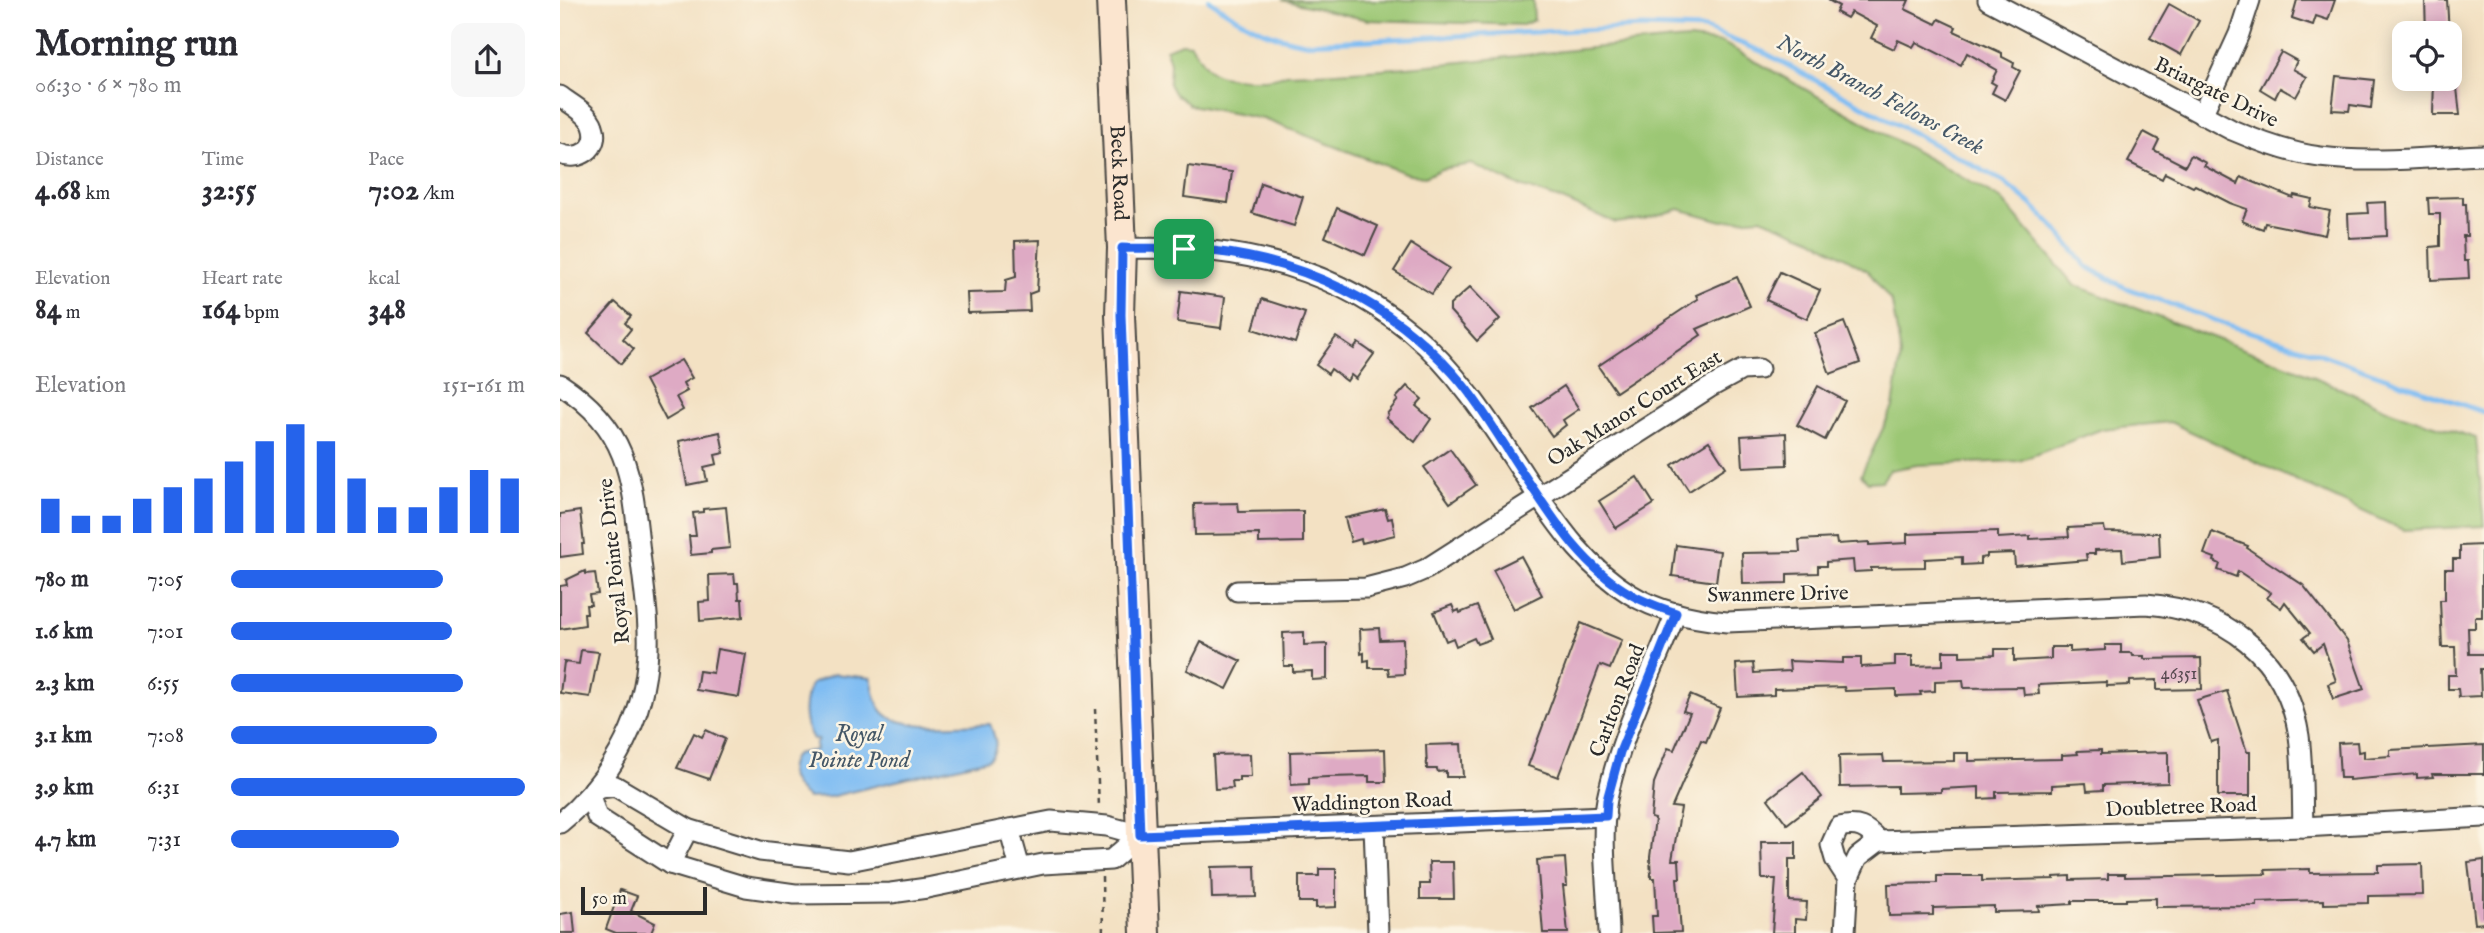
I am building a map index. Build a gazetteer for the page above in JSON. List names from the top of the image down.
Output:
{
  "streets": {
    "main road": ["Beck Road"],
    "street": [
      "Briargate Drive",
      "Oak Manor Court East",
      "Royal Pointe Drive",
      "Swanmere Drive",
      "Carlton Road",
      "Waddington Road",
      "Doubletree Road"
    ]
  },
  "crossings": [
    ["Beck Road", "Swanmere Drive"],
    ["Beck Road", "Waddington Road"],
    ["Oak Manor Court East", "Swanmere Drive"],
    ["Swanmere Drive", "Carlton Road"],
    ["Swanmere Drive", "Doubletree Road"],
    ["Carlton Road", "Waddington Road"]
  ],
  "water": ["North Branch Fellows Creek", "Royal Pointe Pond"],
  "house_numbers": ["46351"],
  "scale_bar": "50 m",
  "page": {
    "heading": ["Morning run", "06:30 · 6 × 780 m"],
    "stats": [
      ["Distance", "4.68 km"],
      ["Time", "32:55"],
      ["Pace", "7:02 /km"],
      ["Elevation", "84 m"],
      ["Heart rate", "164 bpm"],
      ["kcal", "348"]
    ],
    "chart": ["Elevation", "151–161 m"],
    "list": [
      {
        "name": "780 m",
        "note": "7:05"
      },
      {
        "name": "1.6 km",
        "note": "7:01"
      },
      {
        "name": "2.3 km",
        "note": "6:55"
      },
      {
        "name": "3.1 km",
        "note": "7:08"
      },
      {
        "name": "3.9 km",
        "note": "6:31"
      },
      {
        "name": "4.7 km",
        "note": "7:31"
      }
    ],
    "scale": "50 m"
  }
}
